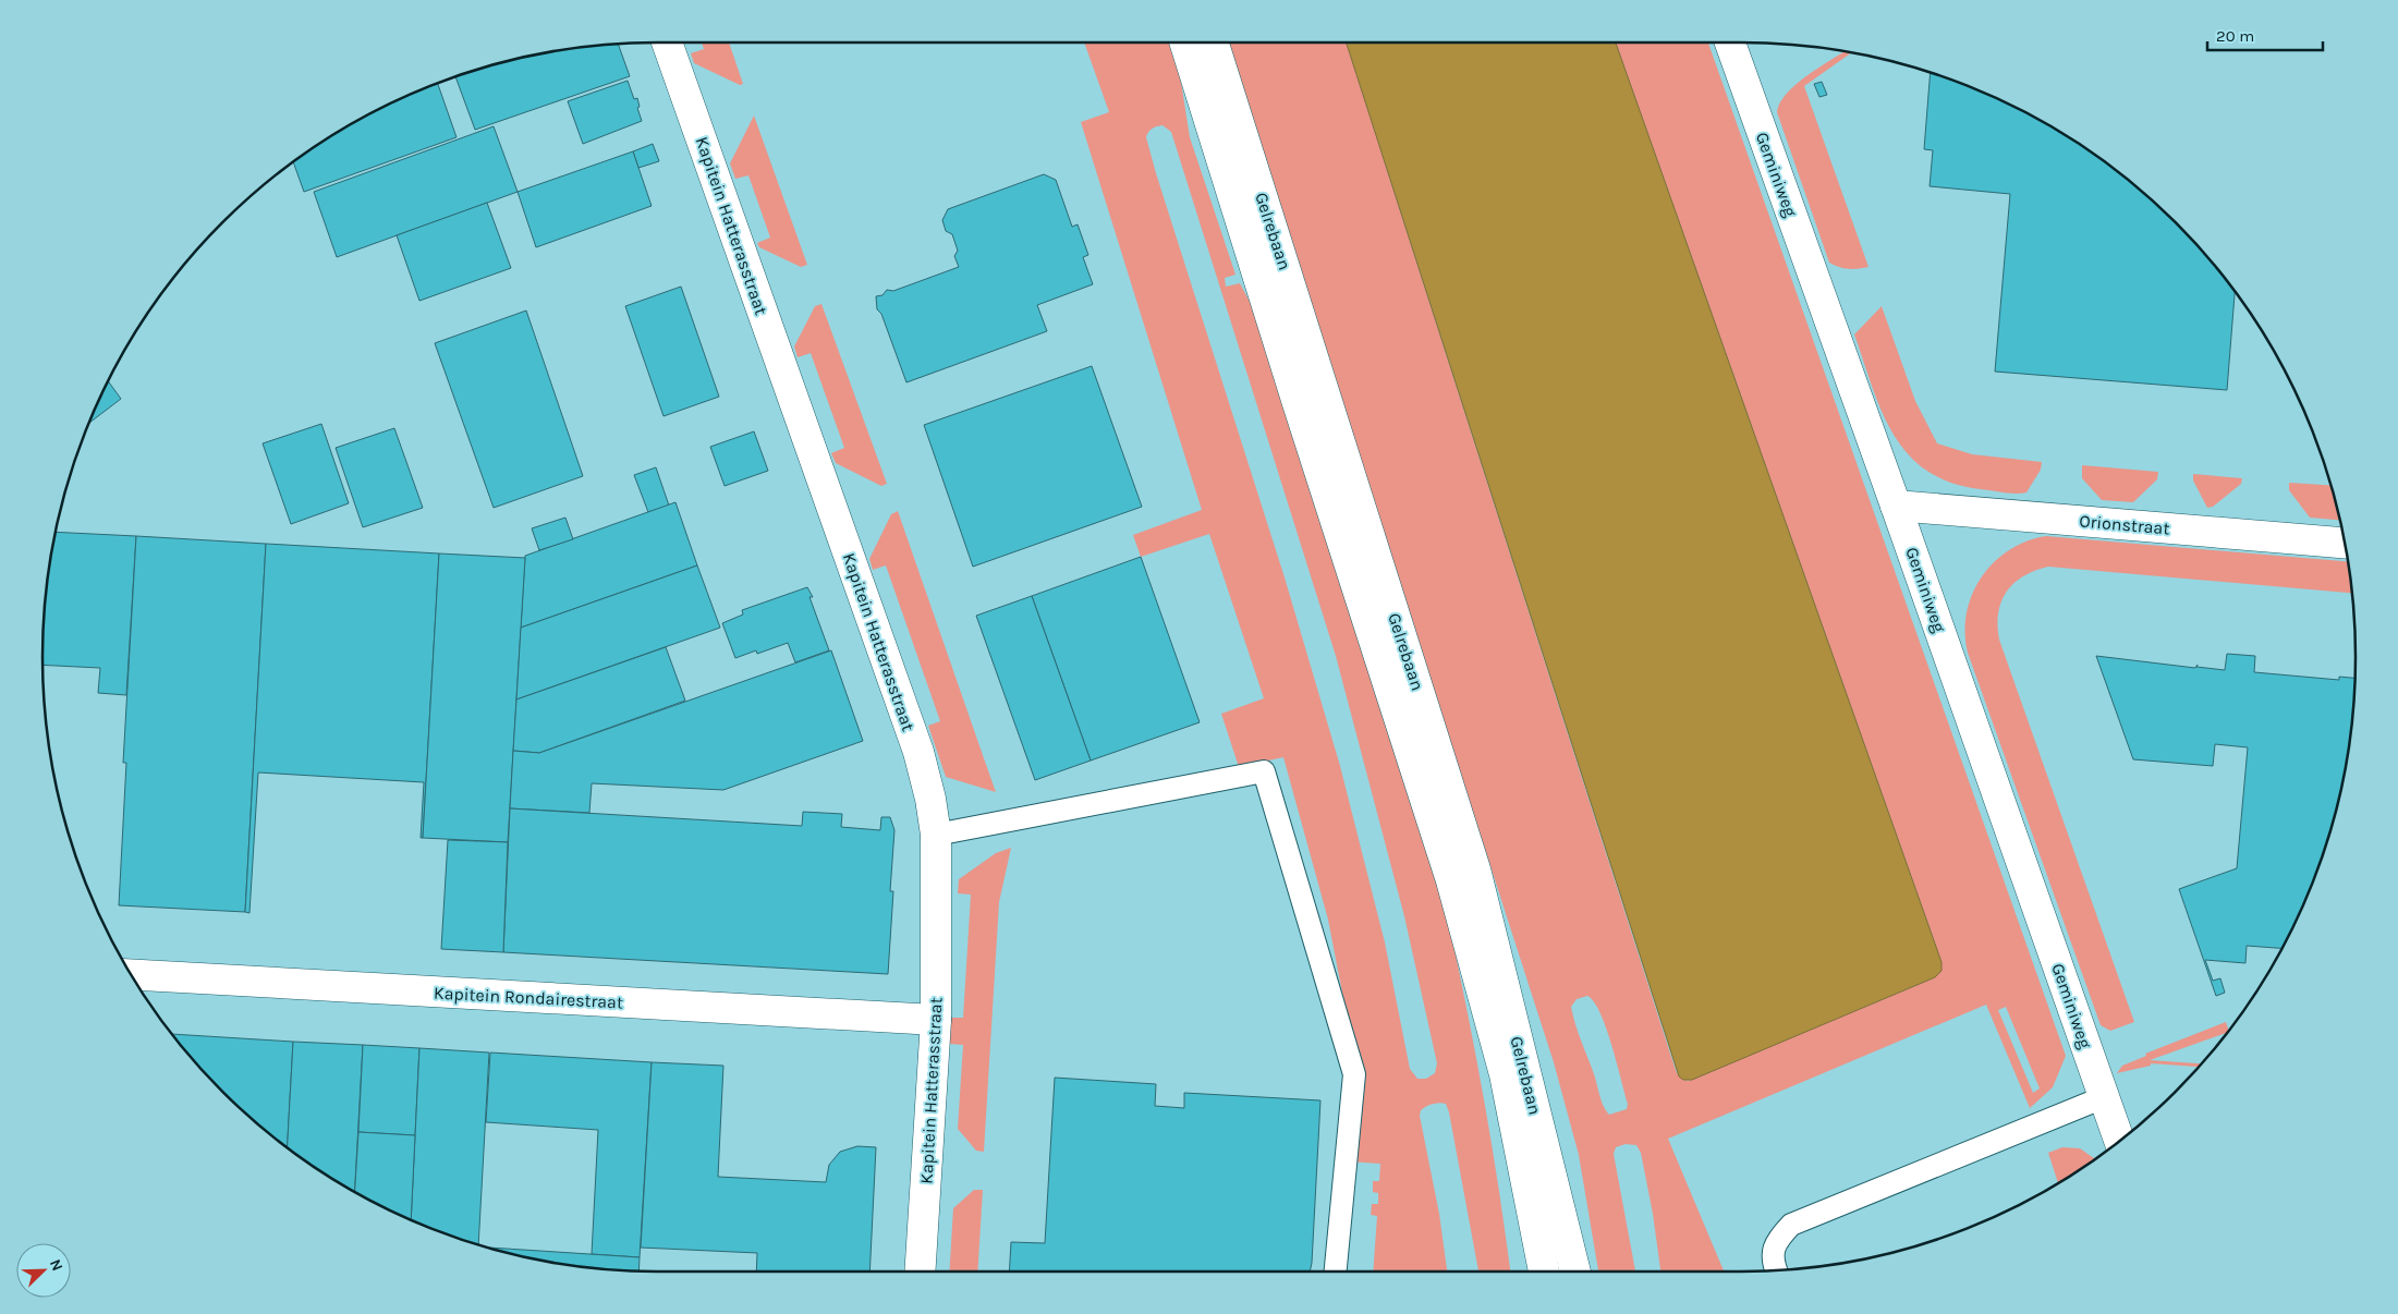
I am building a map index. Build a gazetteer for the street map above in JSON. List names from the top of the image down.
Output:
{
  "streets": {
    "street": [
      "Geminiweg",
      "Kapitein Hatterasstraat",
      "Gelrebaan",
      "Orionstraat",
      "Kapitein Rondairestraat"
    ]
  },
  "crossings": [
    ["Geminiweg", "Orionstraat"],
    ["Kapitein Hatterasstraat", "Kapitein Rondairestraat"]
  ],
  "scale_bar": "20 m",
  "north": "top right"
}
